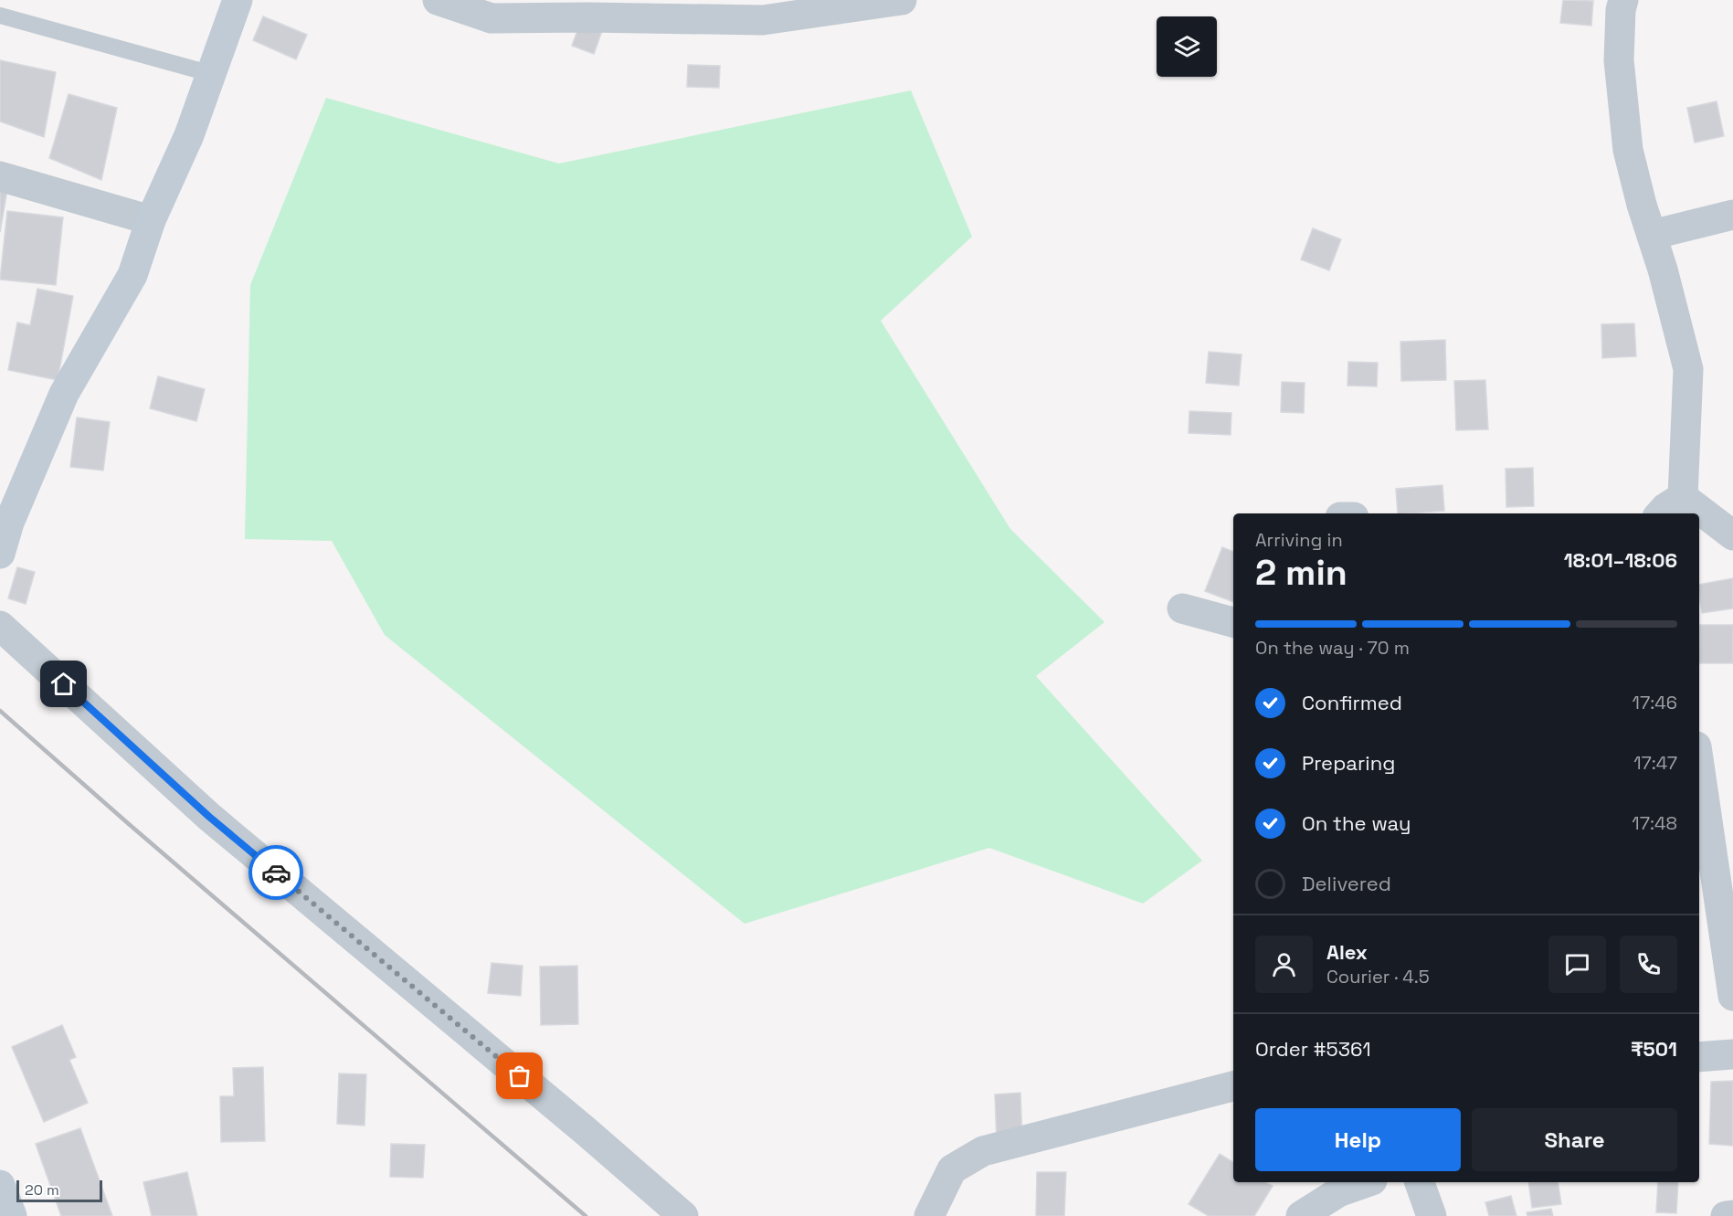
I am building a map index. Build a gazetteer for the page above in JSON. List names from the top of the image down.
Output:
{
  "scale_bar": "20 m",
  "page": {
    "heading": ["2 min", "Arriving in", "18:01–18:06"],
    "panel": [
      "Alex",
      "Courier · 4.5",
      "Order #5361",
      "₹501"
    ],
    "bar": "On the way · 70 m",
    "list": [
      ["Confirmed", "17:46"],
      ["Preparing", "17:47"],
      ["On the way", "17:48"],
      "Delivered"
    ],
    "buttons": ["Help", "Share"],
    "scale": "20 m"
  }
}
